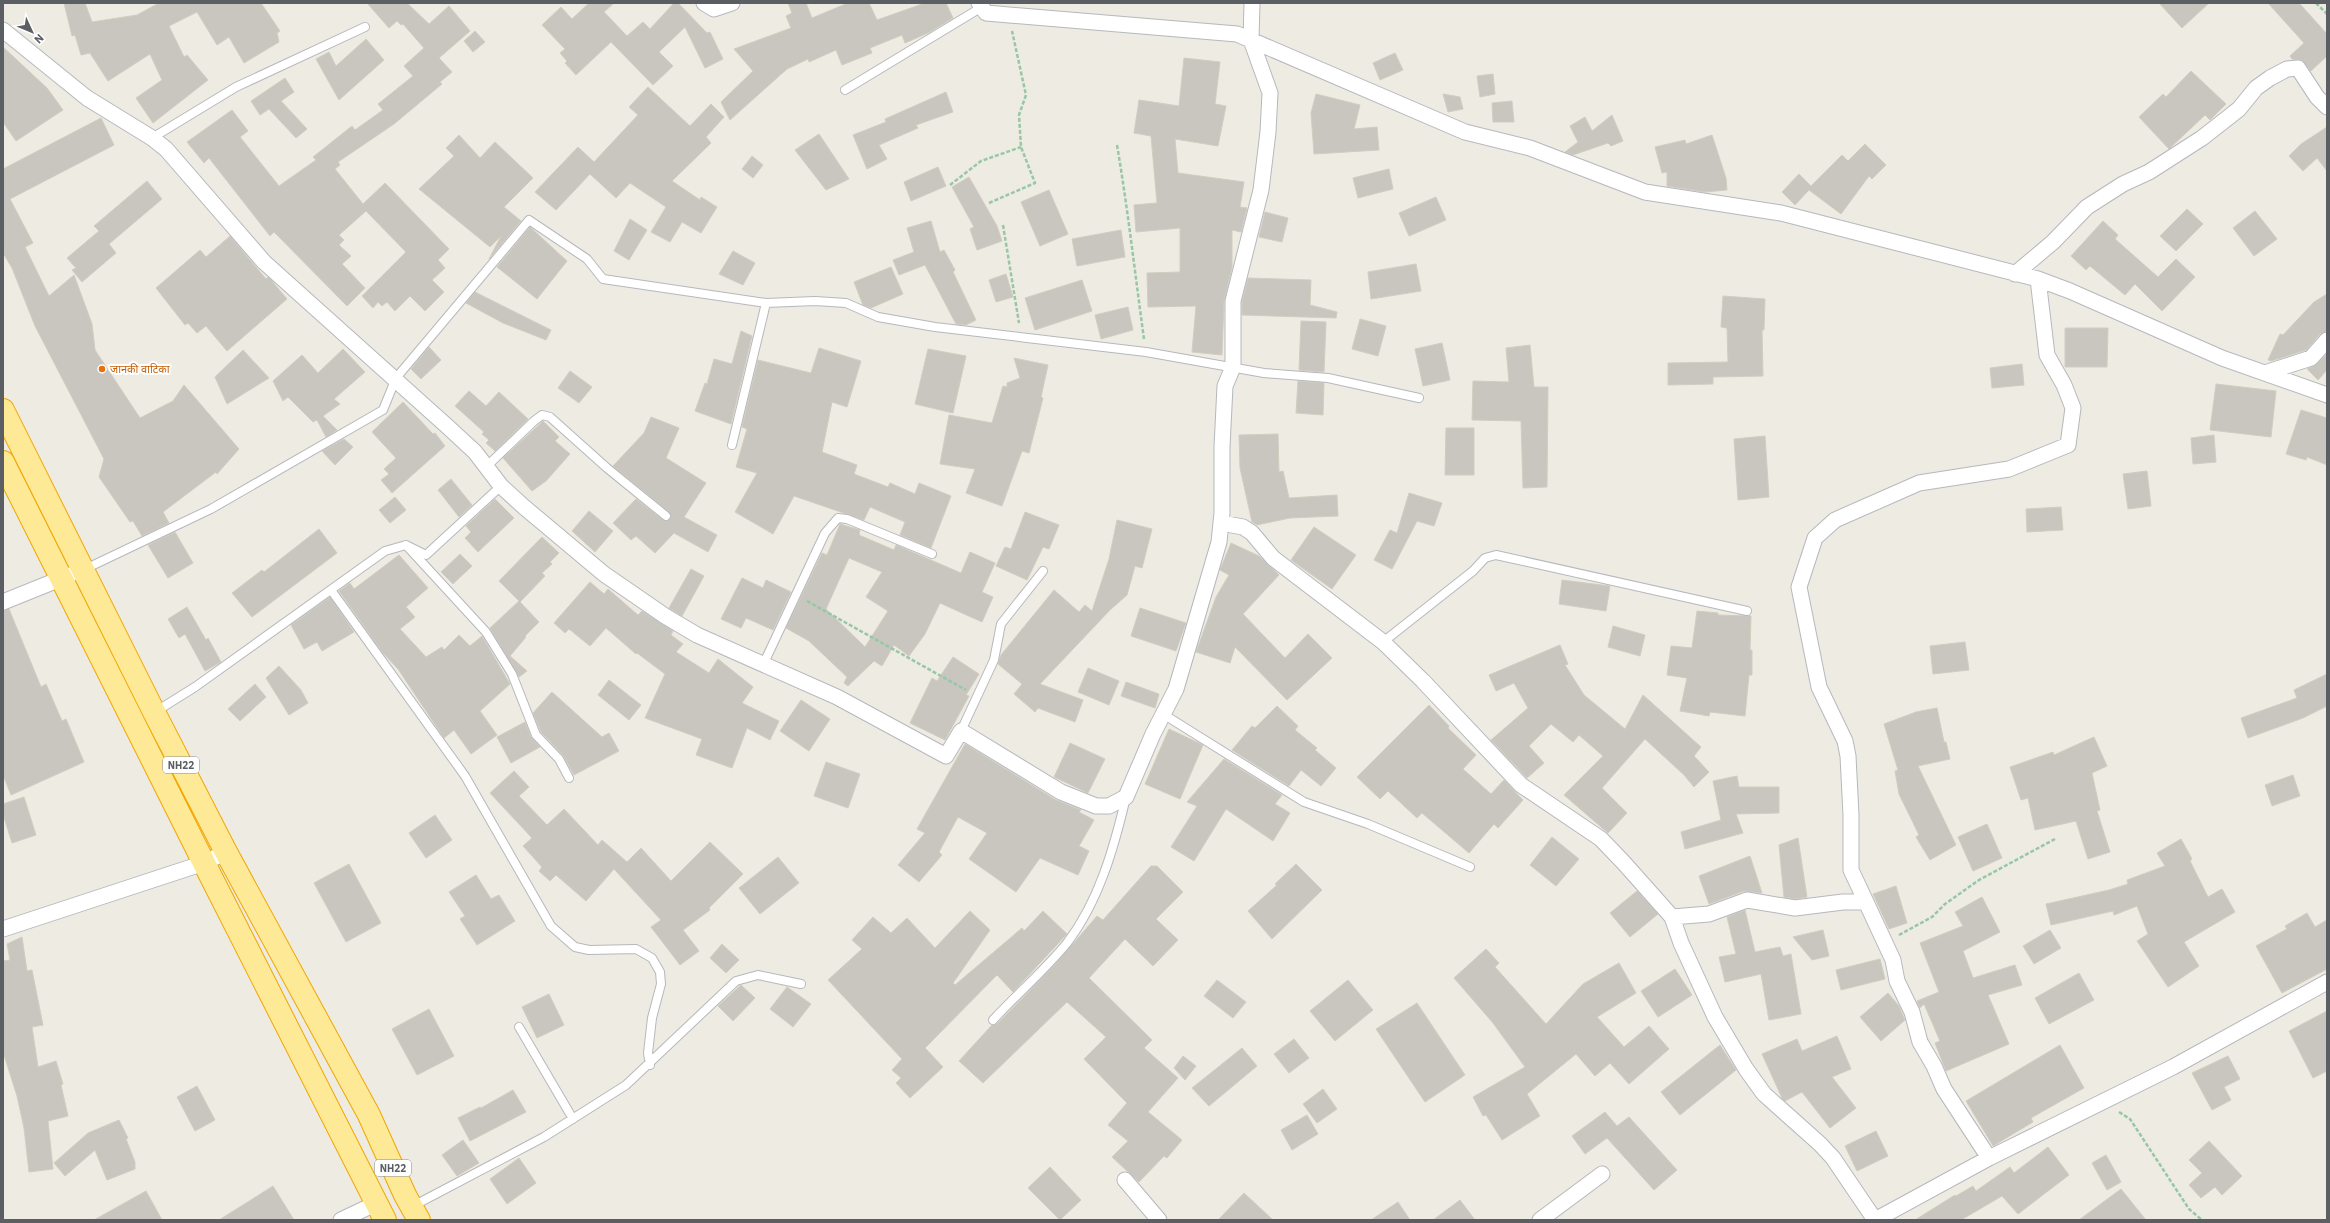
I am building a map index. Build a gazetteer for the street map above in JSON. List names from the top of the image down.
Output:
{
  "streets": {
    "highway": ["NH22"]
  },
  "places": ["जानकी वाटिका"],
  "north": "bottom right"
}
